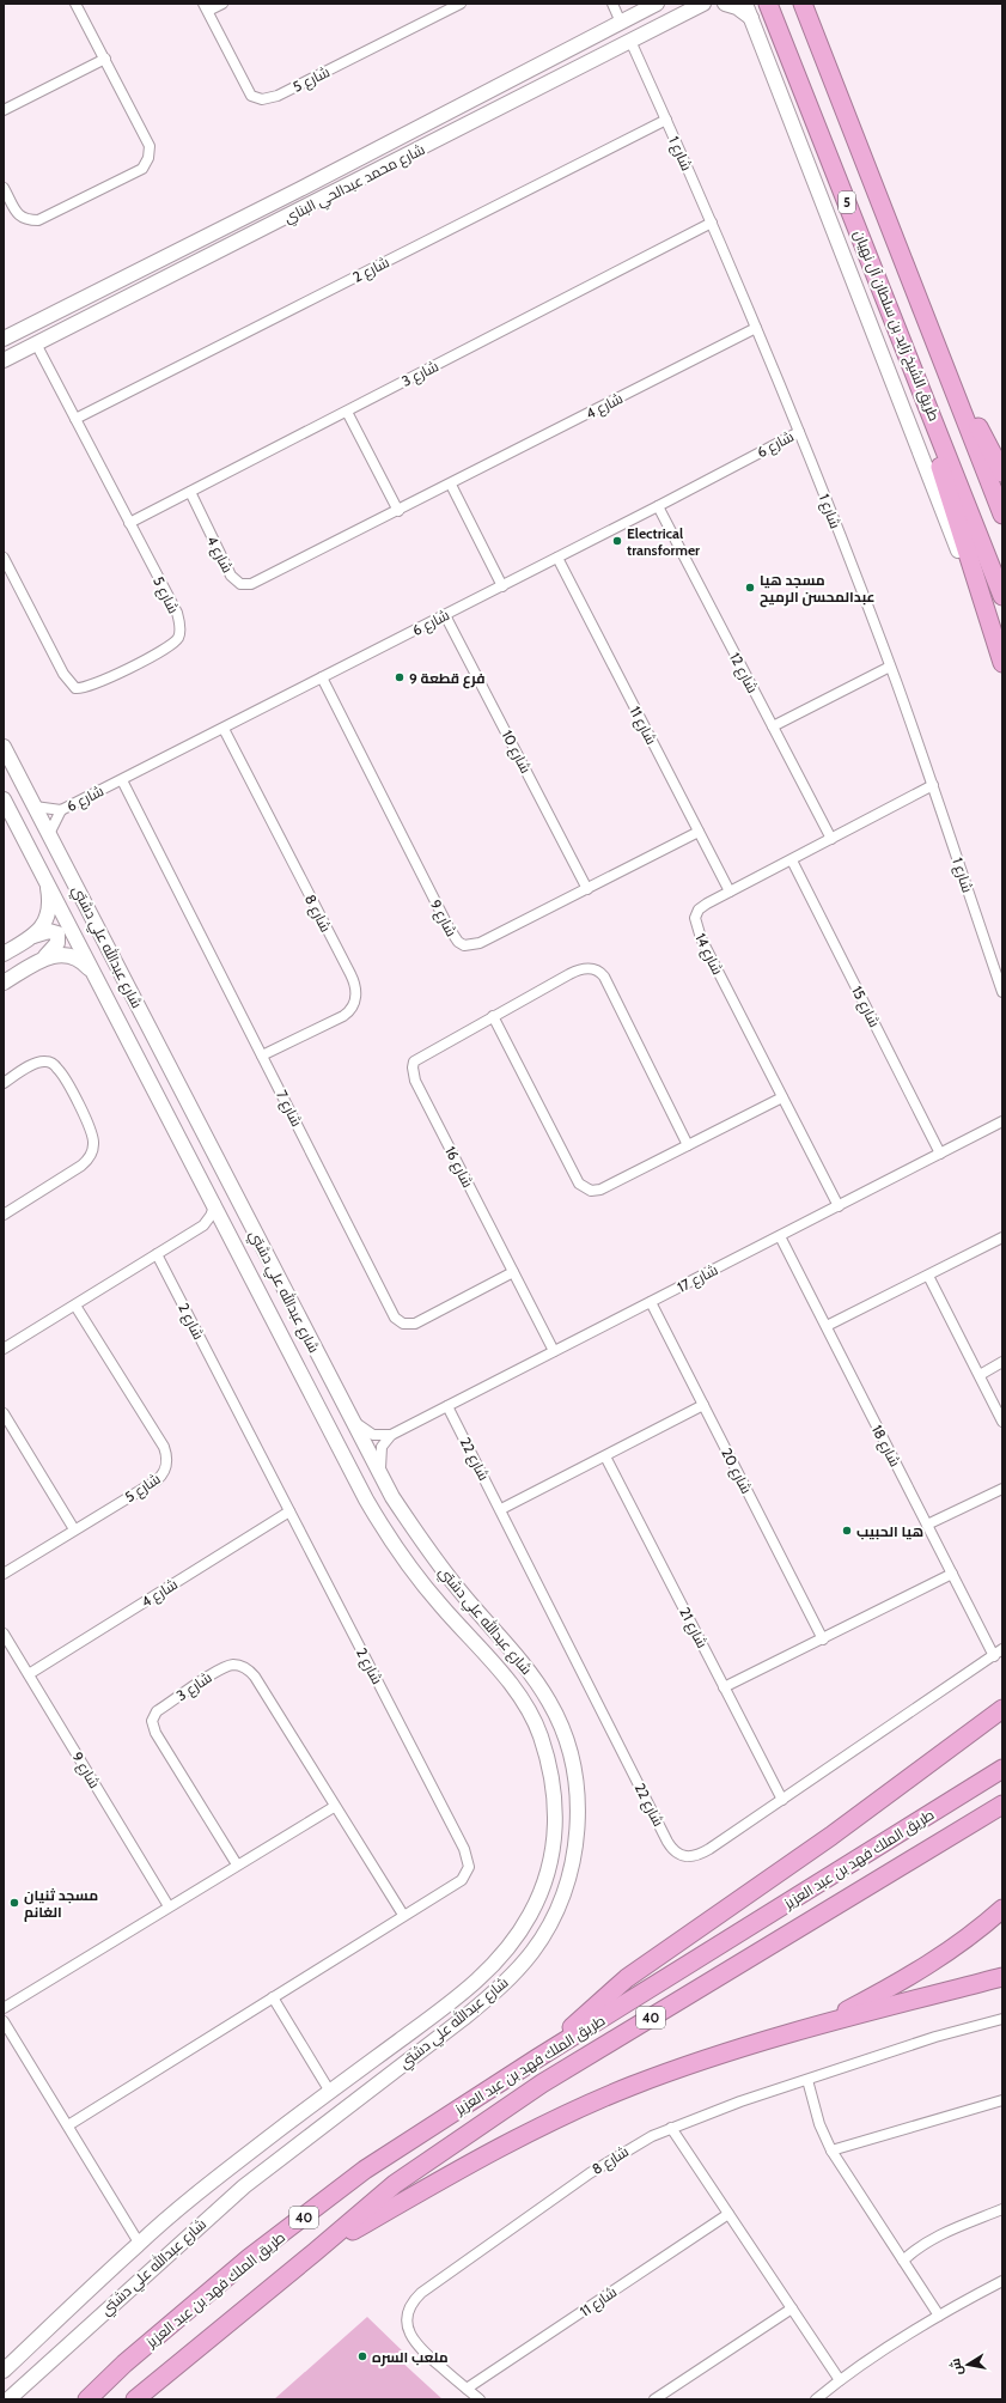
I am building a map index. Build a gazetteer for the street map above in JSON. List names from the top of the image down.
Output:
{
  "streets": {
    "highway": [
      "5",
      "طريق الشيخ زايد بن سلطان آل نهيان",
      "طريق الملك فهد بن عبد العزيز",
      "40"
    ],
    "main road": ["شارع محمد عبدالحي البناي", "شارع عبدالله علي دشتي"],
    "street": [
      "شارع 5",
      "شارع 1",
      "شارع 2",
      "شارع 3",
      "شارع 4",
      "شارع 6",
      "شارع 12",
      "شارع 11",
      "شارع 10",
      "شارع 8",
      "شارع 9",
      "شارع 14",
      "شارع 15",
      "شارع 7",
      "شارع 16",
      "شارع 17",
      "شارع 18",
      "شارع 22",
      "شارع 20",
      "شارع 21"
    ]
  },
  "crossings": [
    ["شارع 5", "شارع محمد عبدالحي البناي"],
    ["شارع 5", "شارع 2"],
    ["شارع 5", "شارع 3"],
    ["شارع 1", "شارع محمد عبدالحي البناي"],
    ["شارع 1", "شارع 2"],
    ["شارع 1", "شارع 3"],
    ["شارع 1", "شارع 4"],
    ["شارع 1", "شارع 6"],
    ["شارع 1", "شارع 14"],
    ["شارع 2", "شارع 3"],
    ["شارع 2", "شارع 4"],
    ["شارع 3", "شارع 4"],
    ["شارع 4", "شارع 9"],
    ["شارع 6", "شارع 12"],
    ["شارع 6", "شارع 11"],
    ["شارع 6", "شارع 10"],
    ["شارع 6", "شارع 8"],
    ["شارع 6", "شارع 9"],
    ["شارع 6", "شارع عبدالله علي دشتي"],
    ["شارع 6", "شارع 7"],
    ["شارع 12", "شارع 14"],
    ["شارع 11", "شارع 8"],
    ["شارع 11", "شارع 9"],
    ["شارع 11", "شارع 14"],
    ["شارع 10", "شارع 9"],
    ["شارع 8", "شارع 7"],
    ["شارع 14", "شارع 15"],
    ["شارع 14", "شارع 17"],
    ["شارع 15", "شارع 17"],
    ["شارع 7", "شارع 16"],
    ["شارع 16", "شارع 17"],
    ["شارع 17", "شارع 18"],
    ["شارع 17", "شارع 22"],
    ["شارع 17", "شارع 20"],
    ["شارع 18", "شارع 22"],
    ["شارع 22", "شارع 21"]
  ],
  "places": [
    "Electrical transformer",
    "مسجد هيا عبدالمحسن الرميح",
    "فرع قطعة 9",
    "هيا الحبيب",
    "مسجد ثنيان الغانم",
    "ملعب السره"
  ],
  "north": "left"
}
